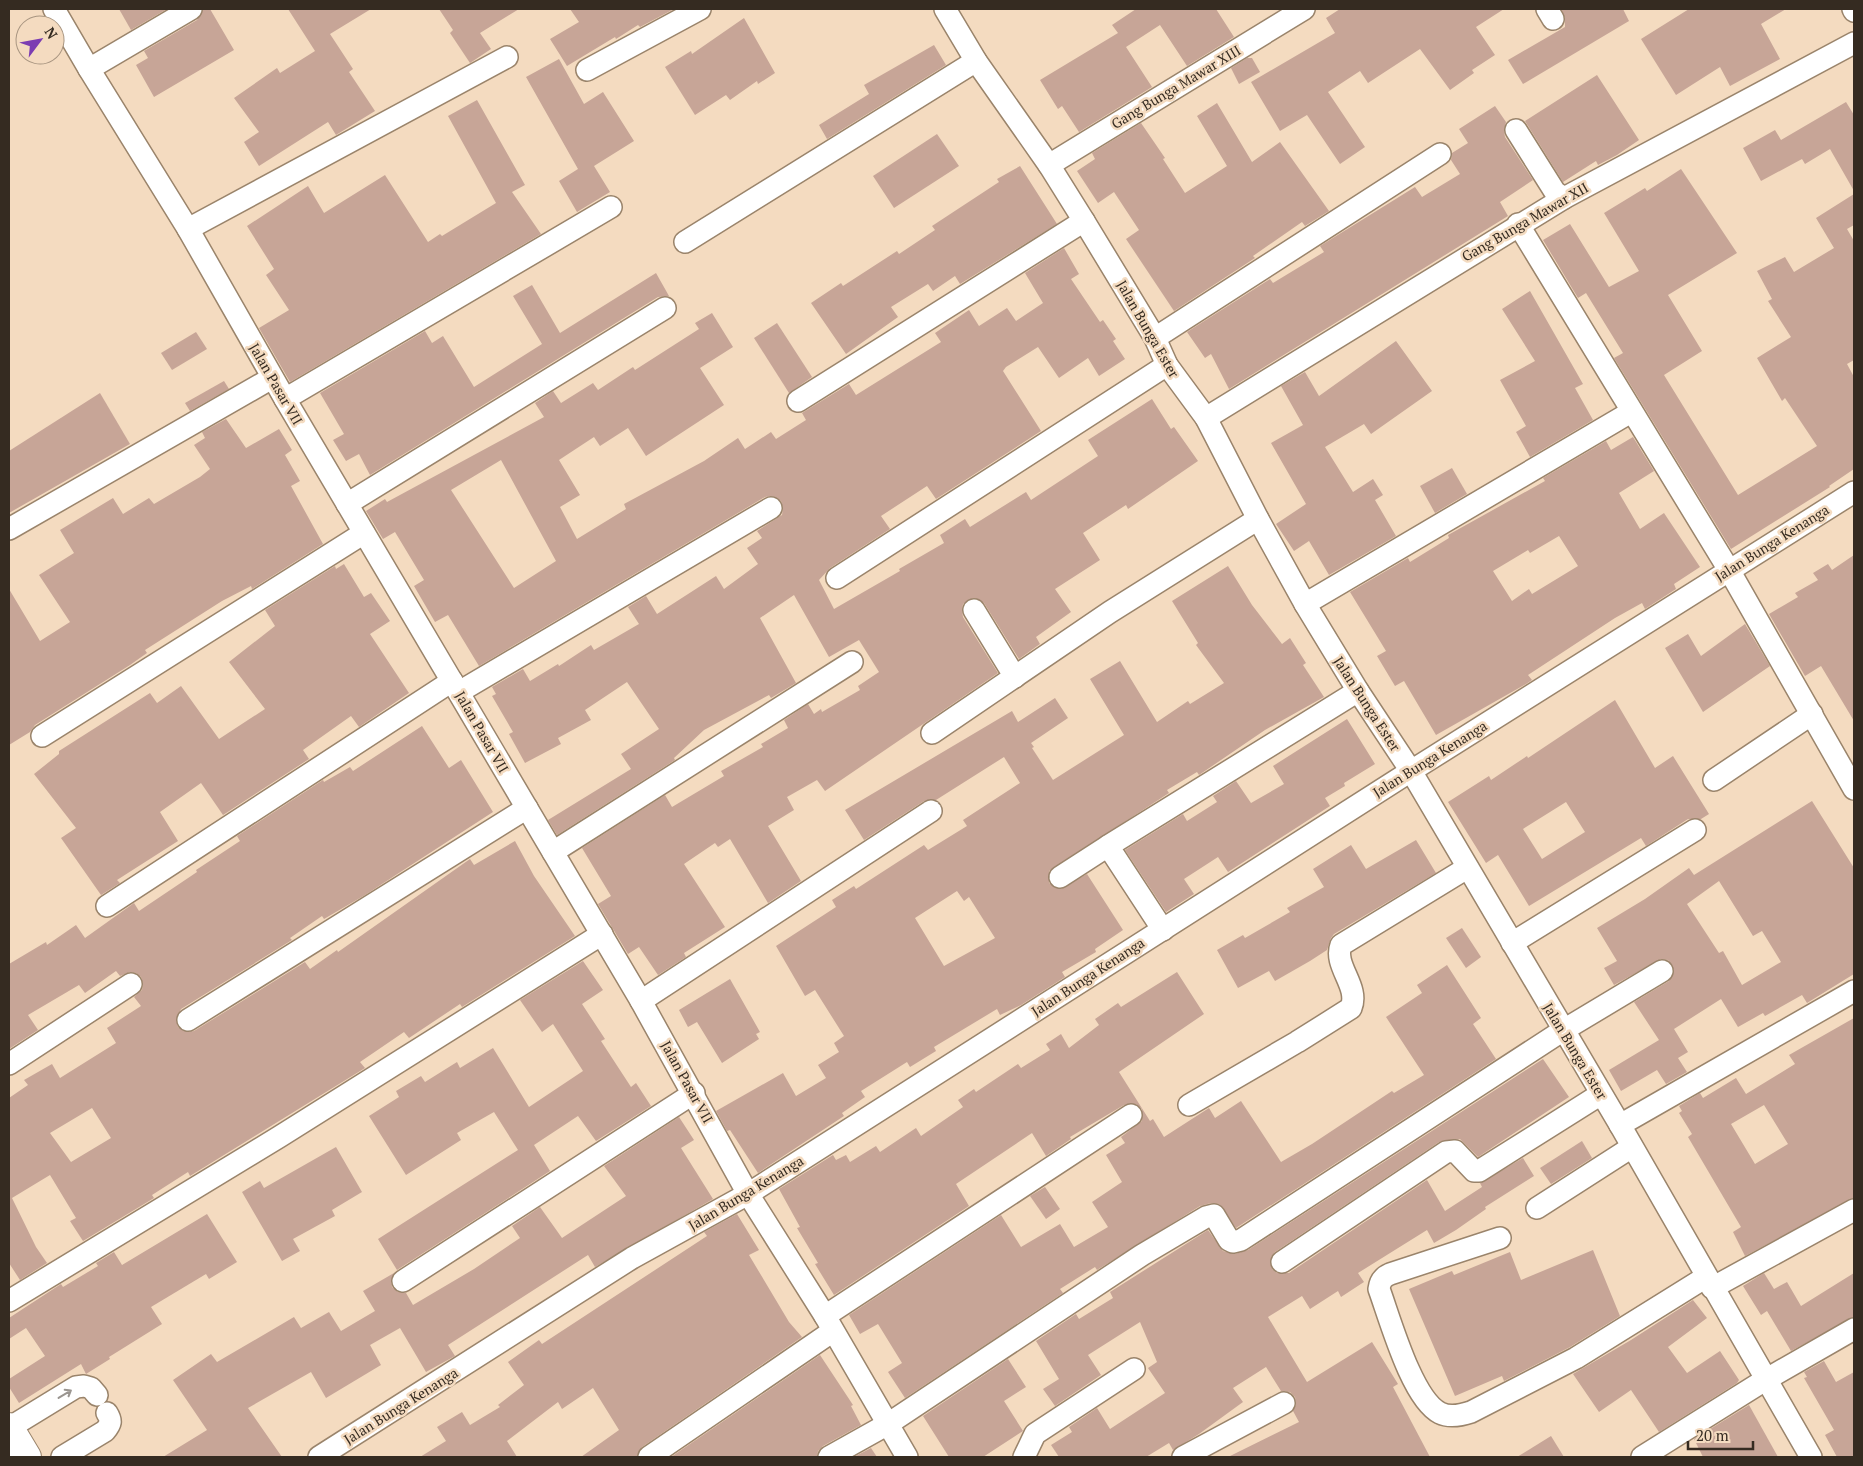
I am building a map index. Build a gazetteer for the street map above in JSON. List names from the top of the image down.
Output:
{
  "streets": {
    "street": [
      "Gang Bunga Mawar XIII",
      "Gang Bunga Mawar XII",
      "Jalan Bunga Ester",
      "Jalan Pasar VII",
      "Jalan Bunga Kenanga"
    ]
  },
  "crossings": [
    ["Gang Bunga Mawar XIII", "Jalan Bunga Ester"],
    ["Gang Bunga Mawar XII", "Jalan Bunga Ester"],
    ["Jalan Bunga Ester", "Jalan Bunga Kenanga"],
    ["Jalan Pasar VII", "Jalan Bunga Kenanga"]
  ],
  "scale_bar": "20 m",
  "north": "top right"
}
